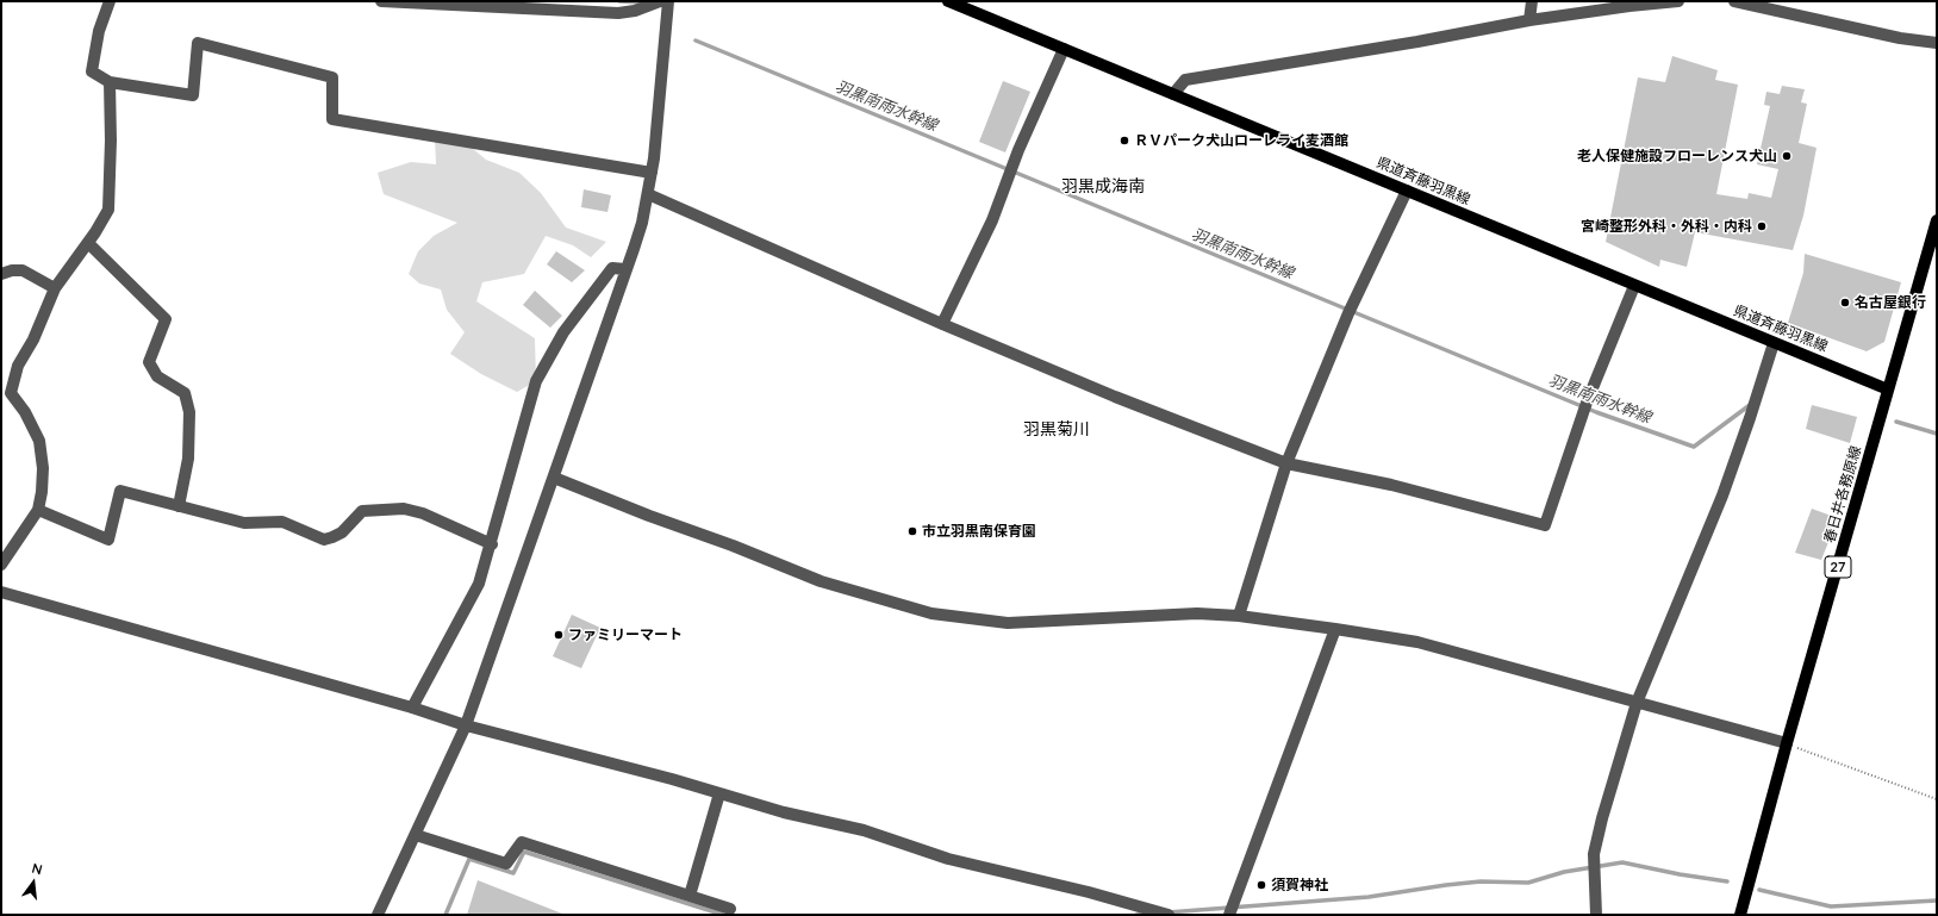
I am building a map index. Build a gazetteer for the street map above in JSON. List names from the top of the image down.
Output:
{
  "streets": {
    "main road": ["県道斉藤羽黒線", "春日井各務原線", "27"]
  },
  "crossings": [
    ["県道斉藤羽黒線", "春日井各務原線"]
  ],
  "districts": ["羽黒成海南", "羽黒菊川"],
  "water": ["羽黒南雨水幹線"],
  "places": [
    "ＲＶパーク犬山ローレライ麦酒館",
    "老人保健施設フローレンス犬山",
    "宮崎整形外科・外科・内科",
    "名古屋銀行",
    "市立羽黒南保育園",
    "ファミリーマート",
    "須賀神社"
  ],
  "north": "top"
}
